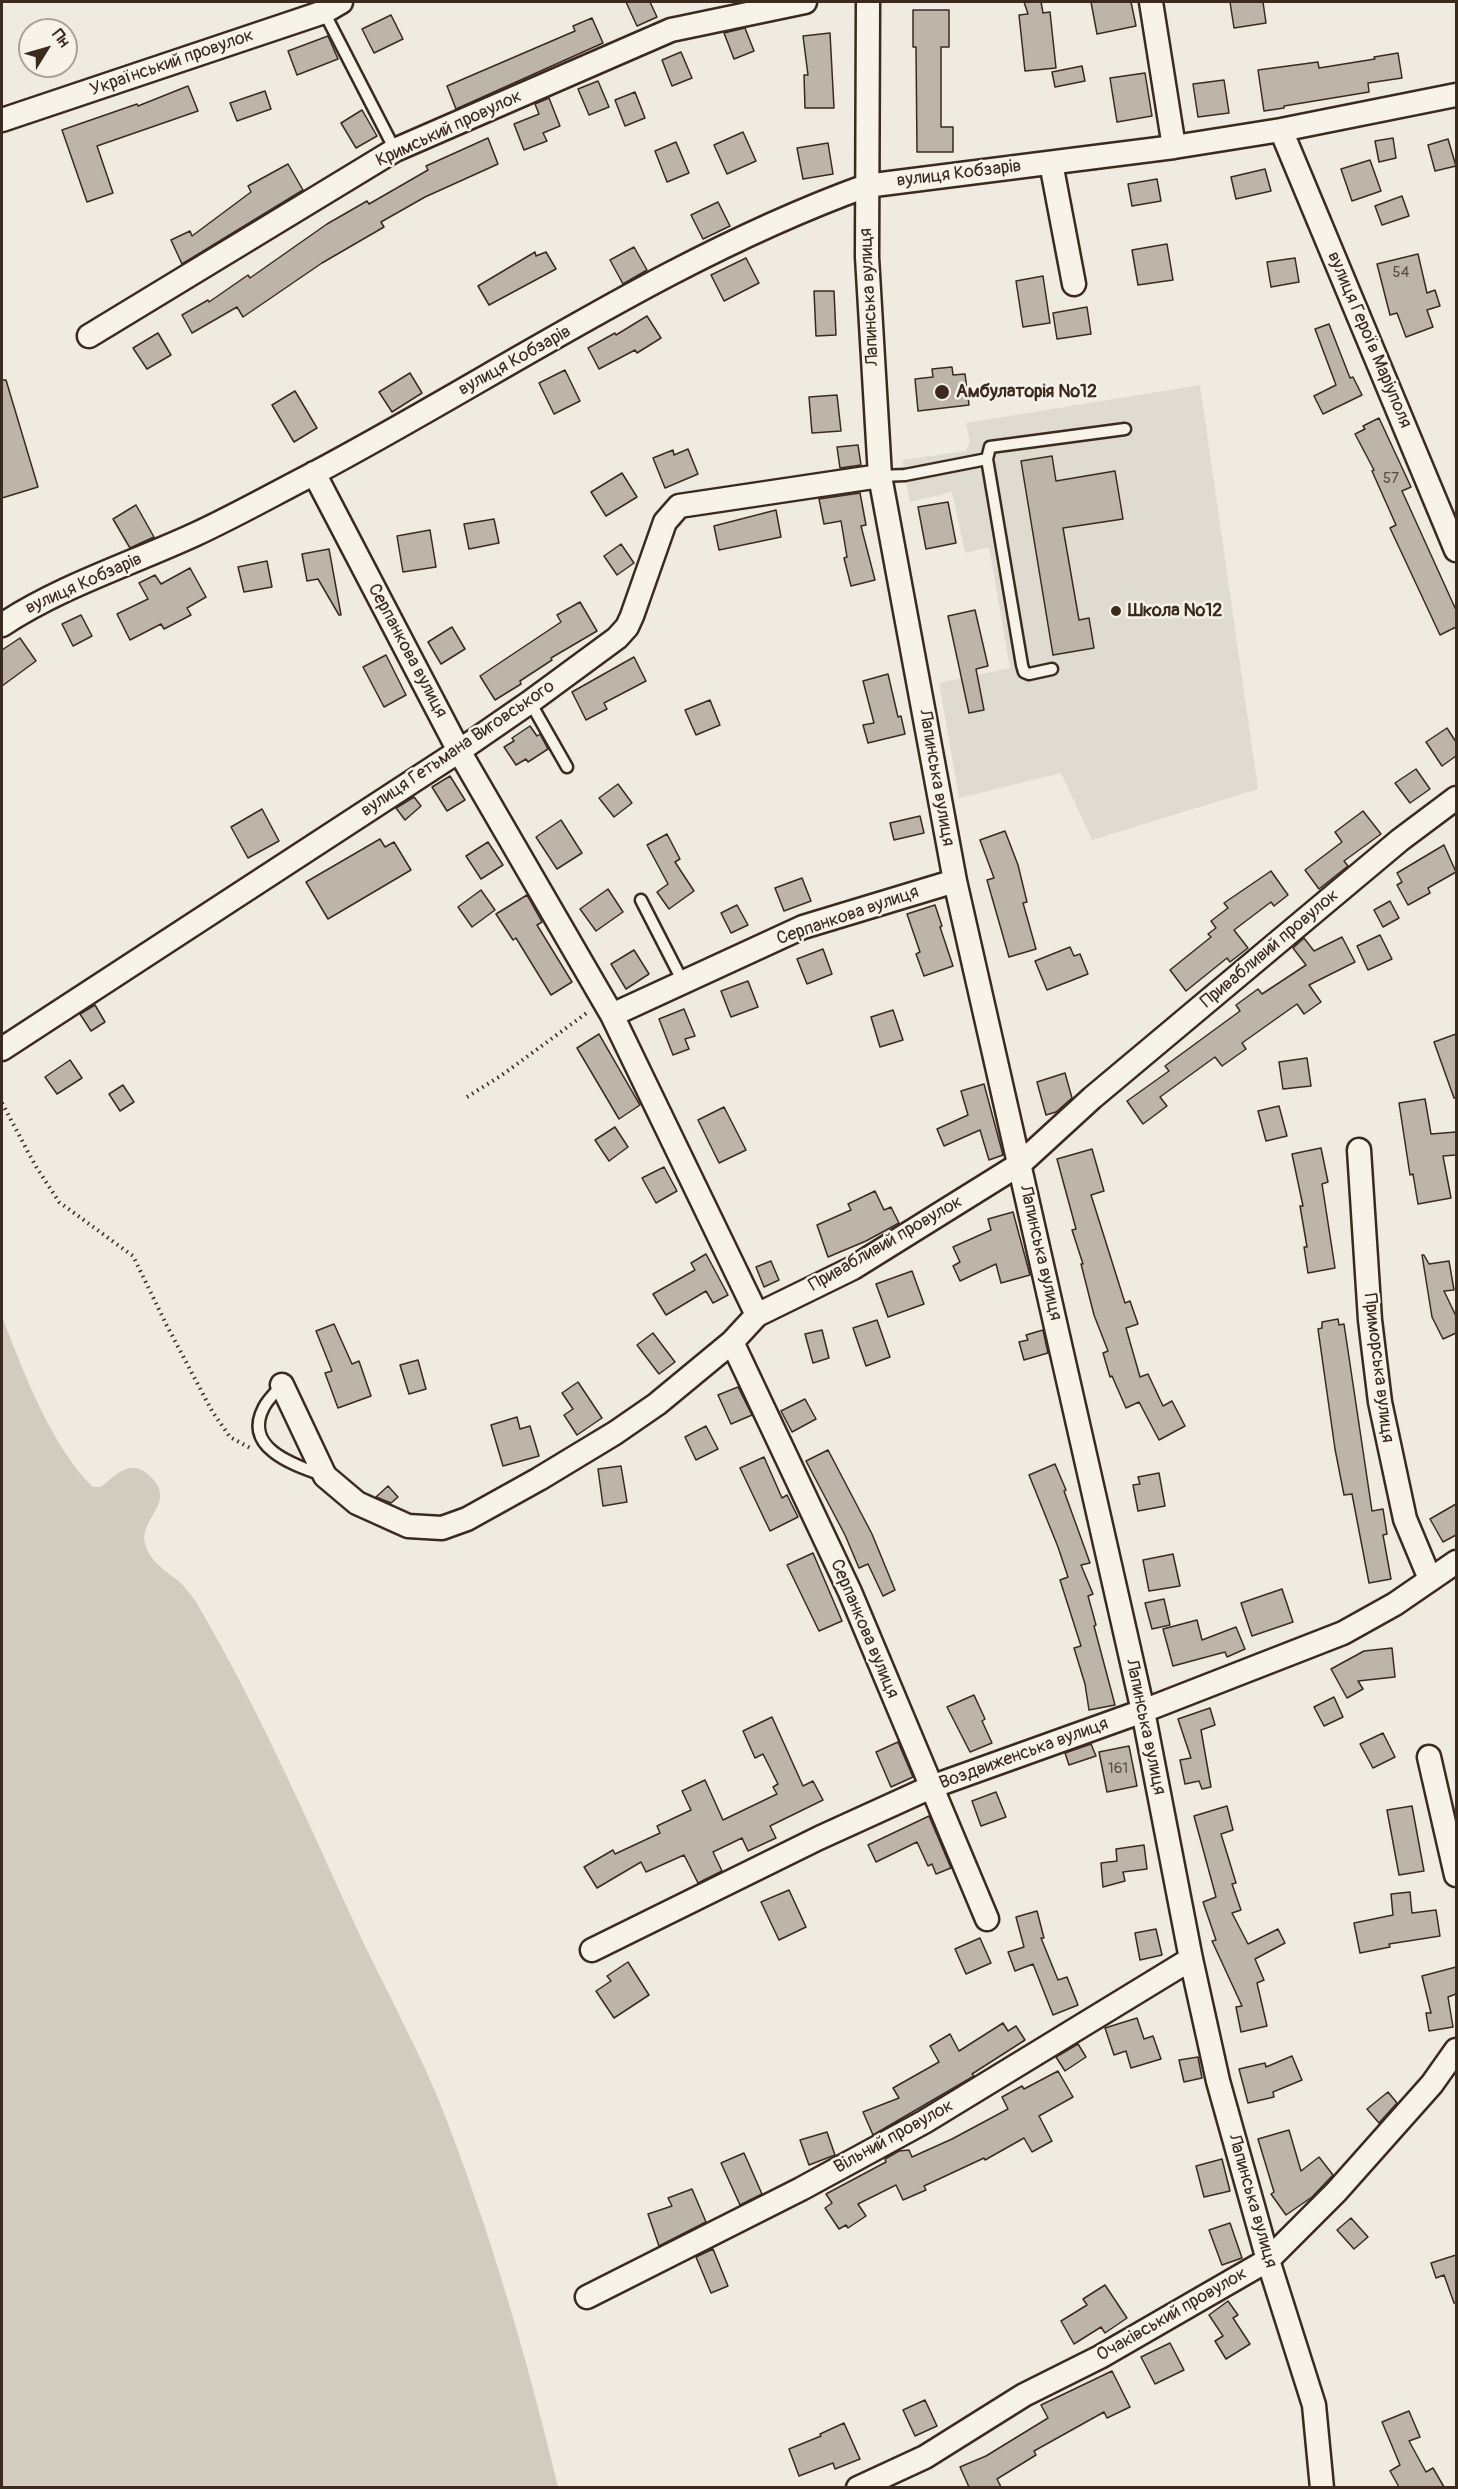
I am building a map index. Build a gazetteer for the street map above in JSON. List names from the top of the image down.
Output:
{
  "streets": {
    "street": [
      "Український провулок",
      "Кримський провулок",
      "вулиця Кобзарів",
      "Лапинська вулиця",
      "вулиця Героїв Маріуполя",
      "Серпанкова вулиця",
      "вулиця Гетьмана Виговського",
      "Привабливий провулок",
      "Приморська вулиця",
      "Воздвиженська вулиця",
      "Вільний провулок",
      "Очаківський провулок"
    ]
  },
  "crossings": [
    ["вулиця Кобзарів", "Лапинська вулиця"],
    ["вулиця Кобзарів", "вулиця Героїв Маріуполя"],
    ["вулиця Кобзарів", "Серпанкова вулиця"],
    ["Лапинська вулиця", "Серпанкова вулиця"],
    ["Лапинська вулиця", "вулиця Гетьмана Виговського"],
    ["Лапинська вулиця", "Привабливий провулок"],
    ["Лапинська вулиця", "Воздвиженська вулиця"],
    ["Лапинська вулиця", "Вільний провулок"],
    ["Лапинська вулиця", "Очаківський провулок"],
    ["Серпанкова вулиця", "вулиця Гетьмана Виговського"],
    ["Серпанкова вулиця", "Привабливий провулок"],
    ["Серпанкова вулиця", "Воздвиженська вулиця"],
    ["Приморська вулиця", "Воздвиженська вулиця"]
  ],
  "places": ["Амбулаторія №12", "Школа №12"],
  "house_numbers": ["54", "57", "161"],
  "north": "top right"
}
